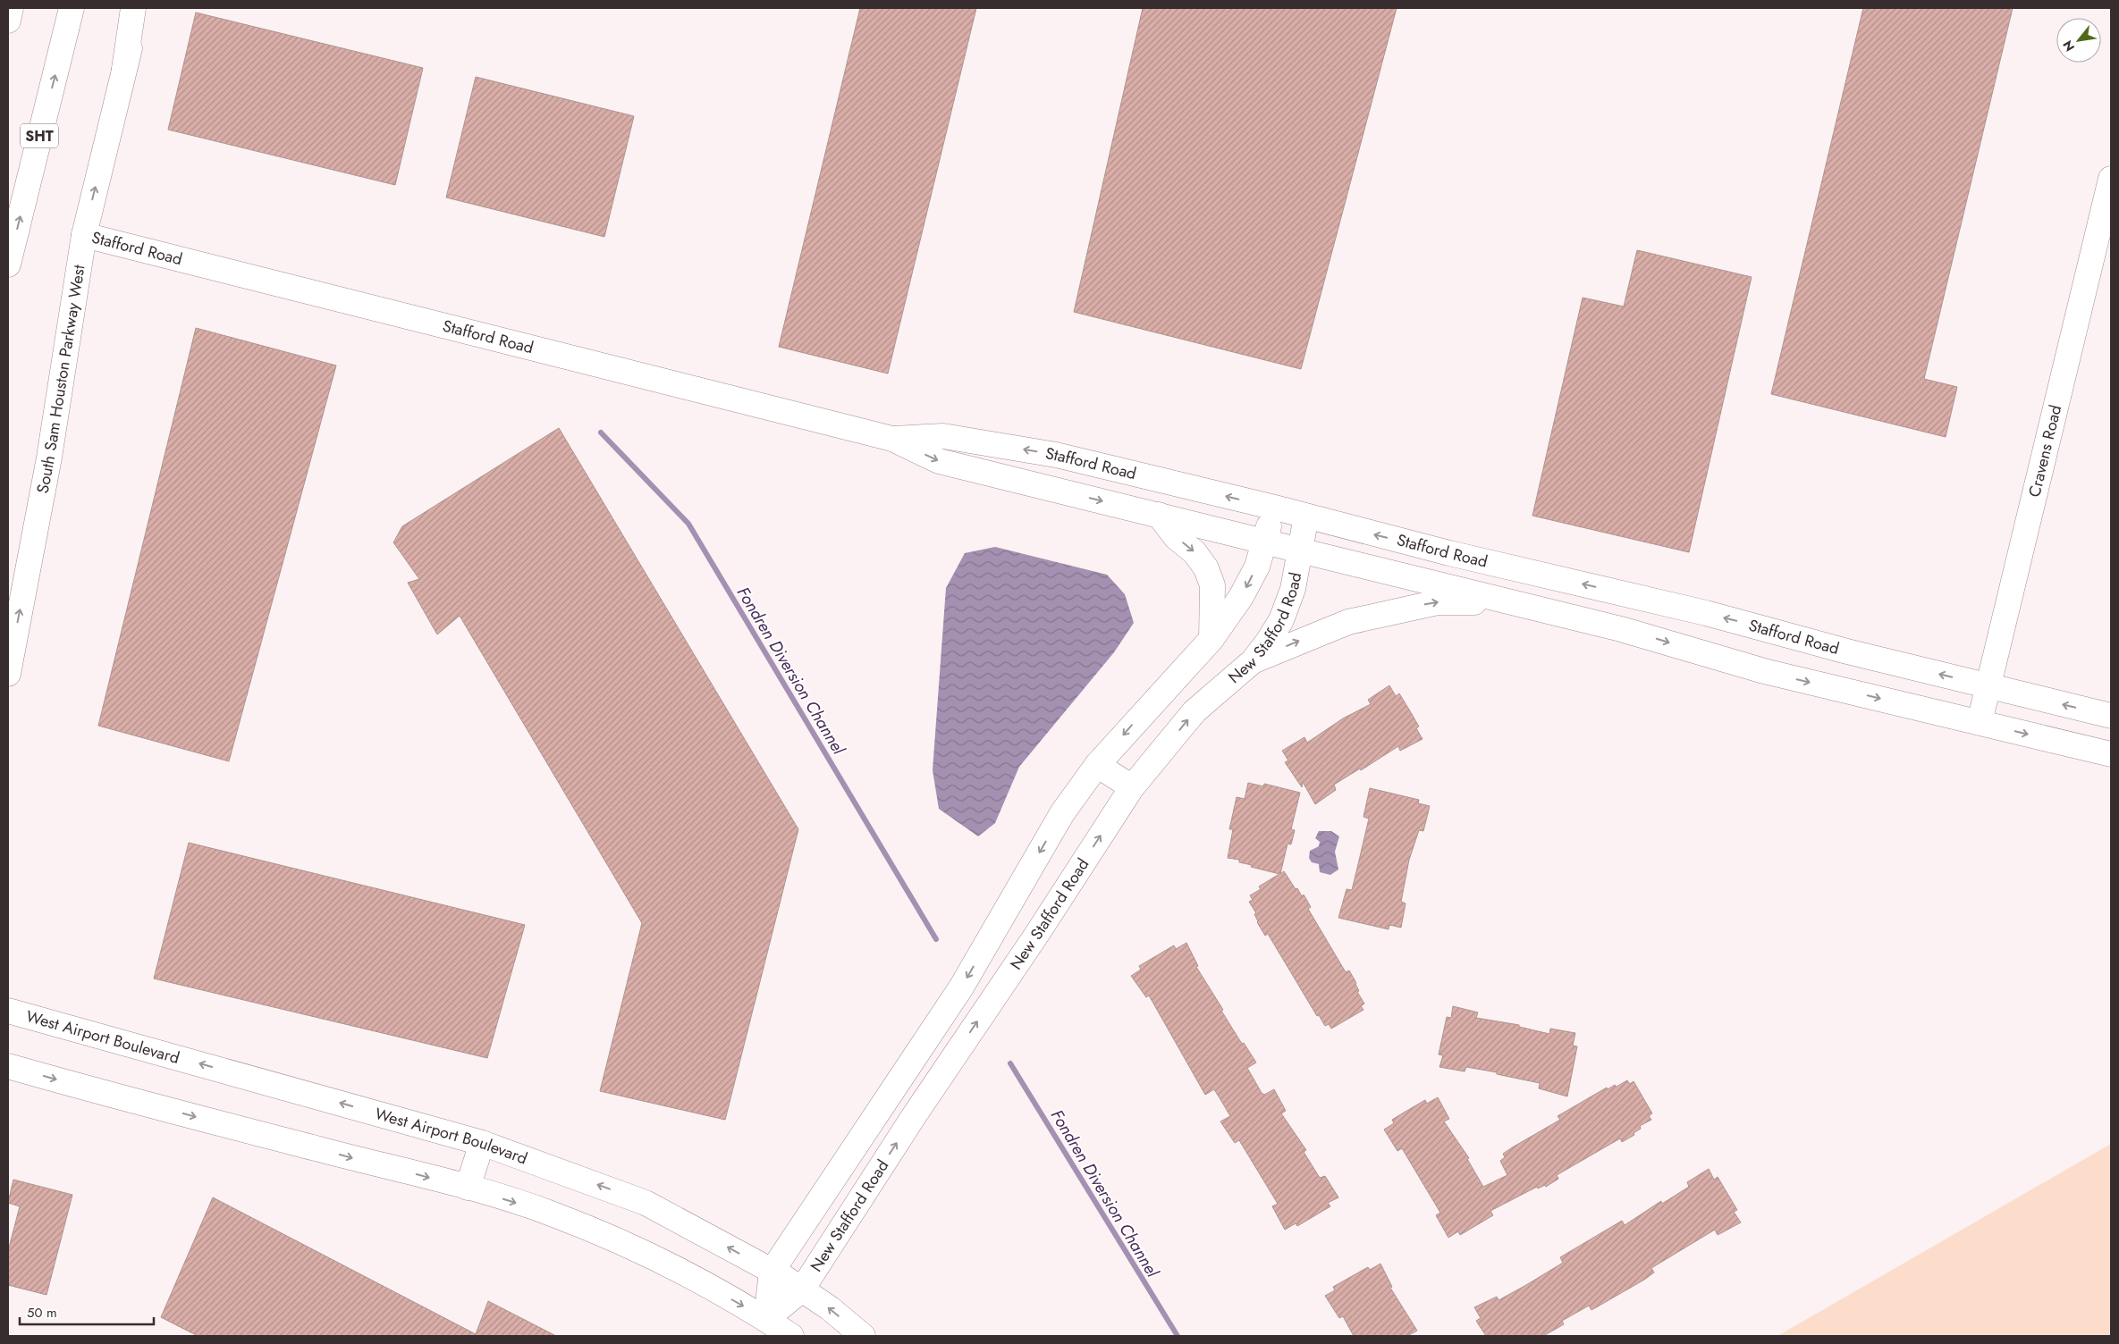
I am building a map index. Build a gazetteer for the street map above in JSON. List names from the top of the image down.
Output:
{
  "streets": {
    "main road": [
      "SHT",
      "Stafford Road",
      "South Sam Houston Parkway West",
      "Cravens Road",
      "New Stafford Road",
      "West Airport Boulevard"
    ]
  },
  "crossings": [
    ["Stafford Road", "South Sam Houston Parkway West"],
    ["Stafford Road", "Cravens Road"],
    ["Stafford Road", "New Stafford Road"],
    ["New Stafford Road", "West Airport Boulevard"]
  ],
  "water": ["Fondren Diversion Channel"],
  "scale_bar": "50 m",
  "north": "bottom left"
}
